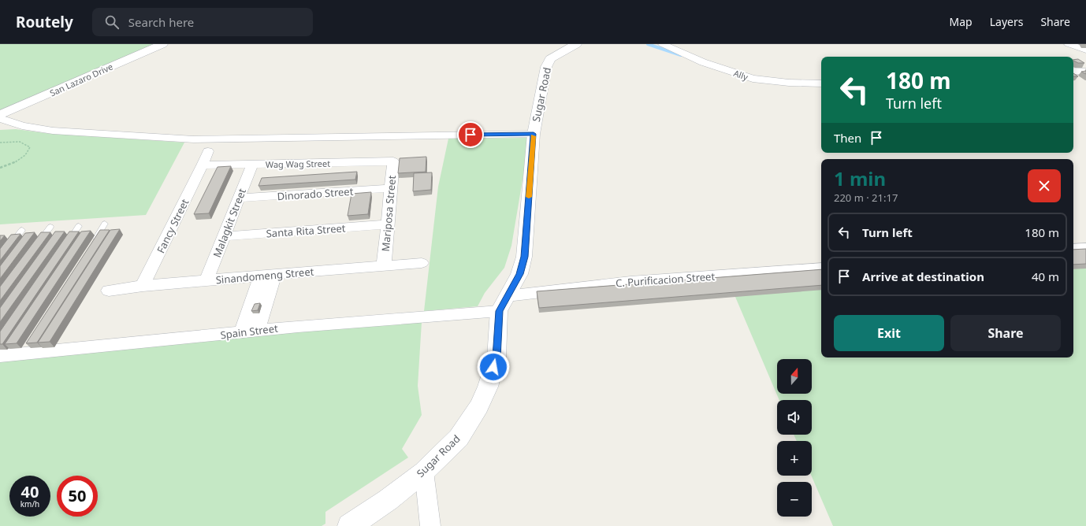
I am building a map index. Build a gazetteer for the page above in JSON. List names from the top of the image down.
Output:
{
  "streets": {
    "main road": ["San Lazaro Drive", "Sugar Road"],
    "street": [
      "Ally",
      "Wag Wag Street",
      "Dinorado Street",
      "Mariposa Street",
      "Malagkit Street",
      "Fancy Street",
      "Santa Rita Street",
      "Sinandomeng Street",
      "C. Purificacion Street",
      "Spain Street"
    ]
  },
  "crossings": [
    ["Sugar Road", "C. Purificacion Street"],
    ["Sugar Road", "Spain Street"],
    ["Wag Wag Street", "Mariposa Street"],
    ["Wag Wag Street", "Malagkit Street"],
    ["Wag Wag Street", "Fancy Street"],
    ["Dinorado Street", "Mariposa Street"],
    ["Dinorado Street", "Malagkit Street"],
    ["Mariposa Street", "Santa Rita Street"],
    ["Mariposa Street", "Sinandomeng Street"],
    ["Malagkit Street", "Santa Rita Street"],
    ["Malagkit Street", "Sinandomeng Street"],
    ["Fancy Street", "Sinandomeng Street"],
    ["C. Purificacion Street", "Spain Street"]
  ],
  "north": "top",
  "page": {
    "header": "Routely",
    "search": "Search here",
    "nav": ["Map", "Layers", "Share"],
    "turn": ["180 m", "Turn left"],
    "then": "Then",
    "heading": ["1 min", "220 m · 21:17"],
    "list": [
      {
        "name": "Turn left",
        "value": "180 m"
      },
      {
        "name": "Arrive at destination",
        "value": "40 m"
      }
    ],
    "buttons": ["Exit", "Share"],
    "map_buttons": ["+", "−"],
    "speed": "40 km/h",
    "limit": "50"
  }
}
